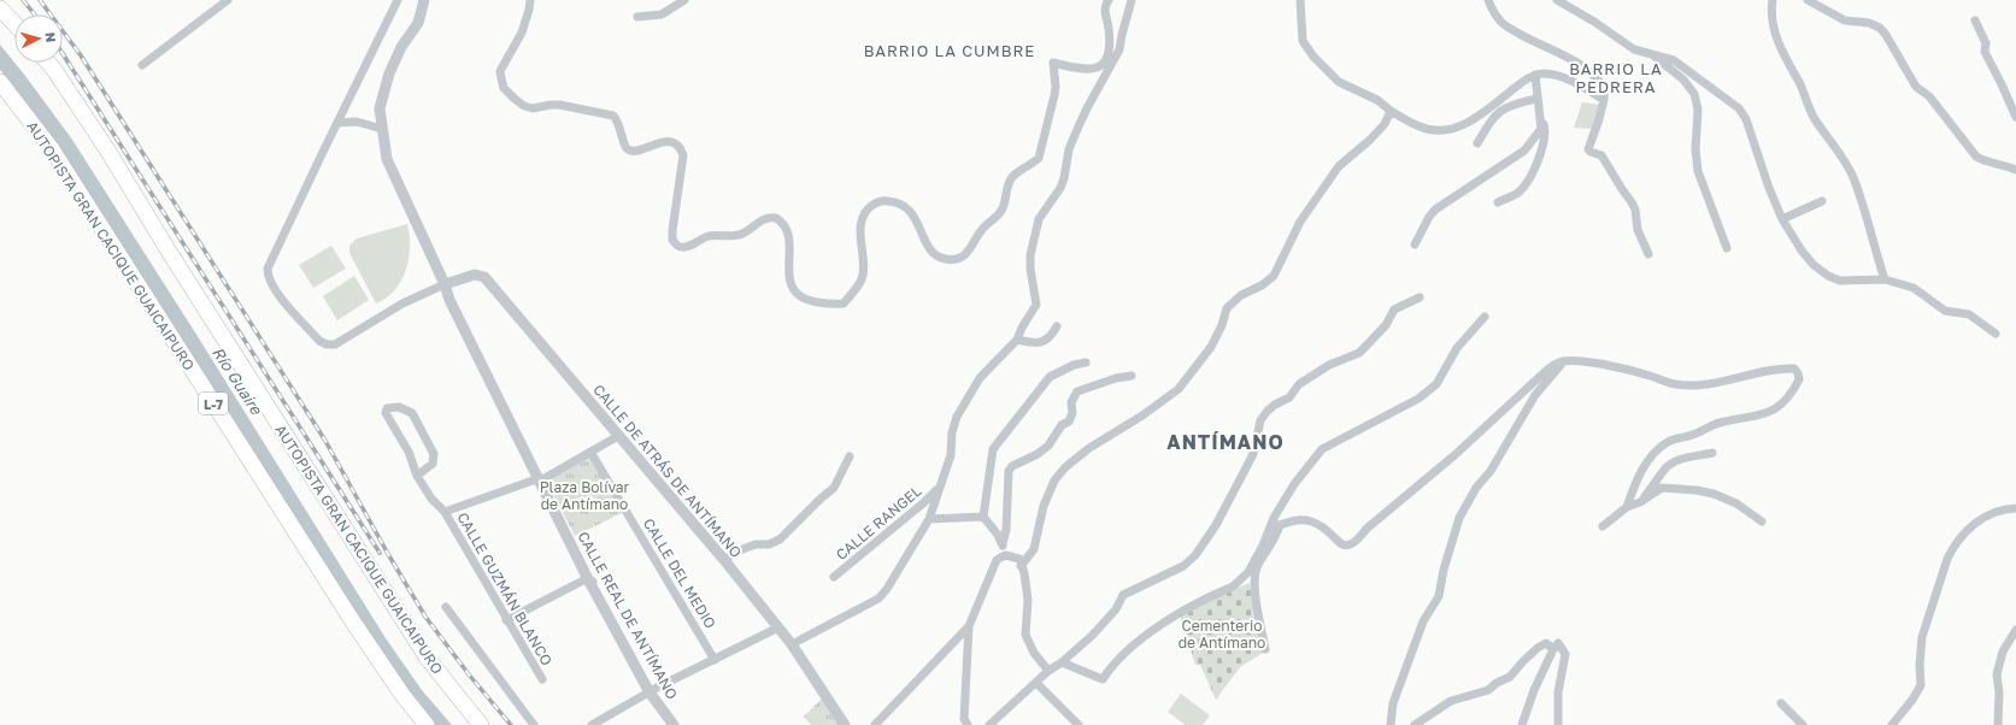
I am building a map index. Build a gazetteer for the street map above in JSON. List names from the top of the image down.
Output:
{
  "streets": {
    "highway": ["AUTOPISTA GRAN CACIQUE GUAICAIPURO", "L-7"],
    "street": [
      "CALLE DE ATRÁS DE ANTÍMANO",
      "CALLE RANGEL",
      "CALLE DEL MEDIO",
      "CALLE GUZMÁN BLANCO",
      "CALLE REAL DE ANTÍMANO"
    ]
  },
  "crossings": [
    ["CALLE DE ATRÁS DE ANTÍMANO", "CALLE REAL DE ANTÍMANO"]
  ],
  "districts": ["BARRIO LA CUMBRE", "BARRIO LA PEDRERA", "ANTÍMANO"],
  "water": ["Río Guaire"],
  "parks": ["Plaza Bolívar de Antímano", "Cementerio de Antímano"],
  "north": "right"
}
